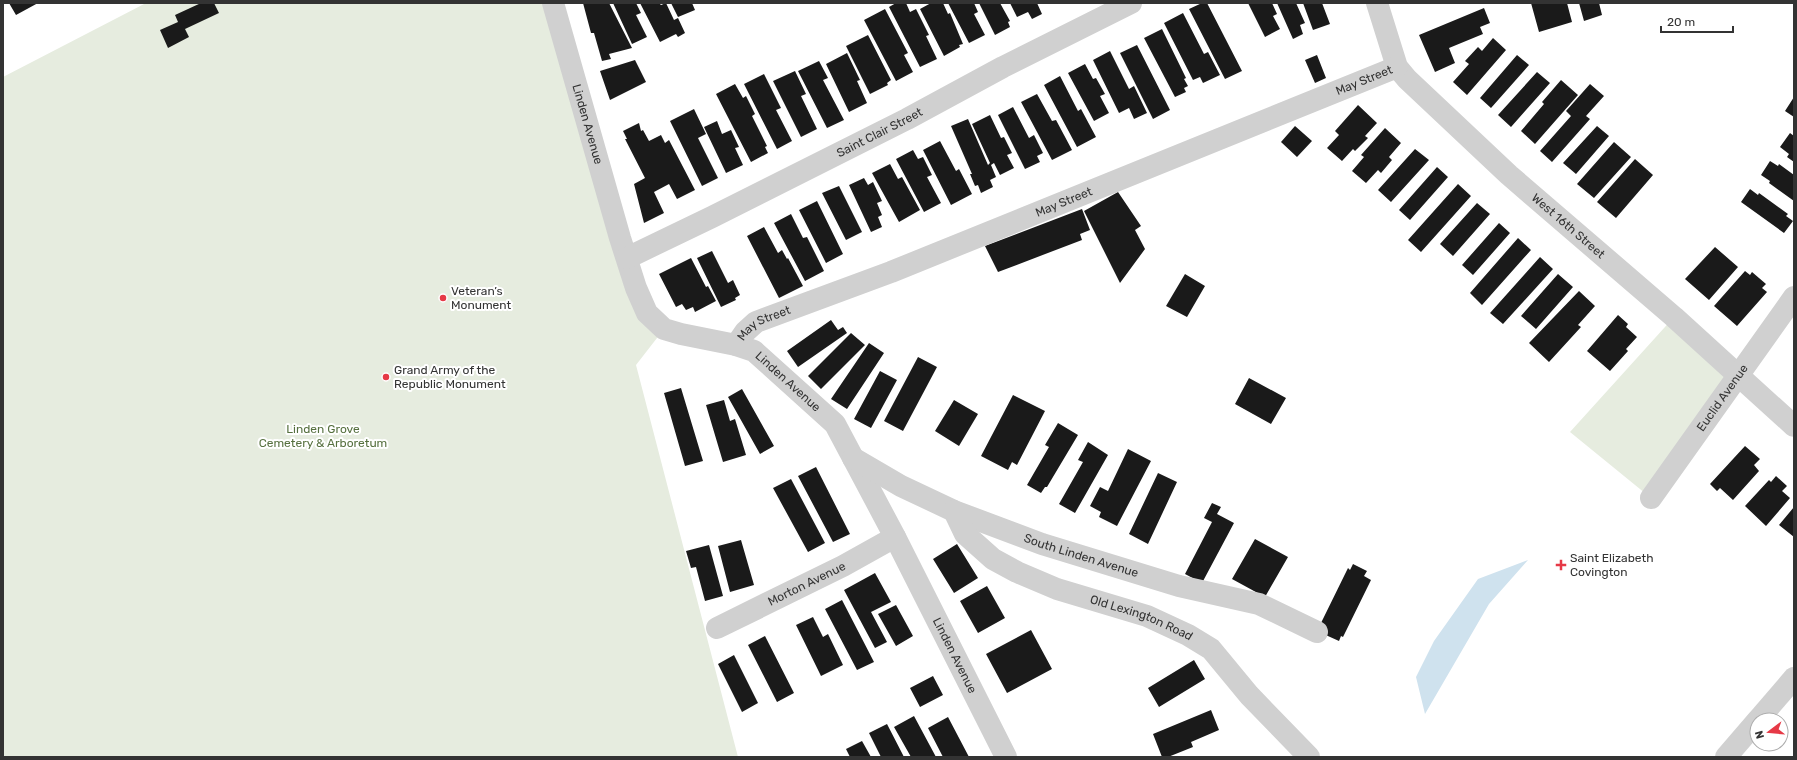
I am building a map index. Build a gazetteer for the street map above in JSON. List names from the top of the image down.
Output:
{
  "streets": {
    "street": [
      "May Street",
      "Linden Avenue",
      "Saint Clair Street",
      "West 16th Street",
      "Euclid Avenue",
      "South Linden Avenue",
      "Morton Avenue",
      "Old Lexington Road"
    ]
  },
  "crossings": [
    ["May Street", "Linden Avenue"],
    ["May Street", "West 16th Street"],
    ["Linden Avenue", "Saint Clair Street"],
    ["Linden Avenue", "South Linden Avenue"],
    ["Linden Avenue", "Morton Avenue"],
    ["West 16th Street", "Euclid Avenue"],
    ["South Linden Avenue", "Old Lexington Road"]
  ],
  "parks": ["Linden Grove Cemetery & Arboretum"],
  "places": {
    "other": ["Veteran’s Monument", "Grand Army of the Republic Monument"],
    "health": ["Saint Elizabeth Covington"]
  },
  "scale_bar": "20 m",
  "north": "left"
}
